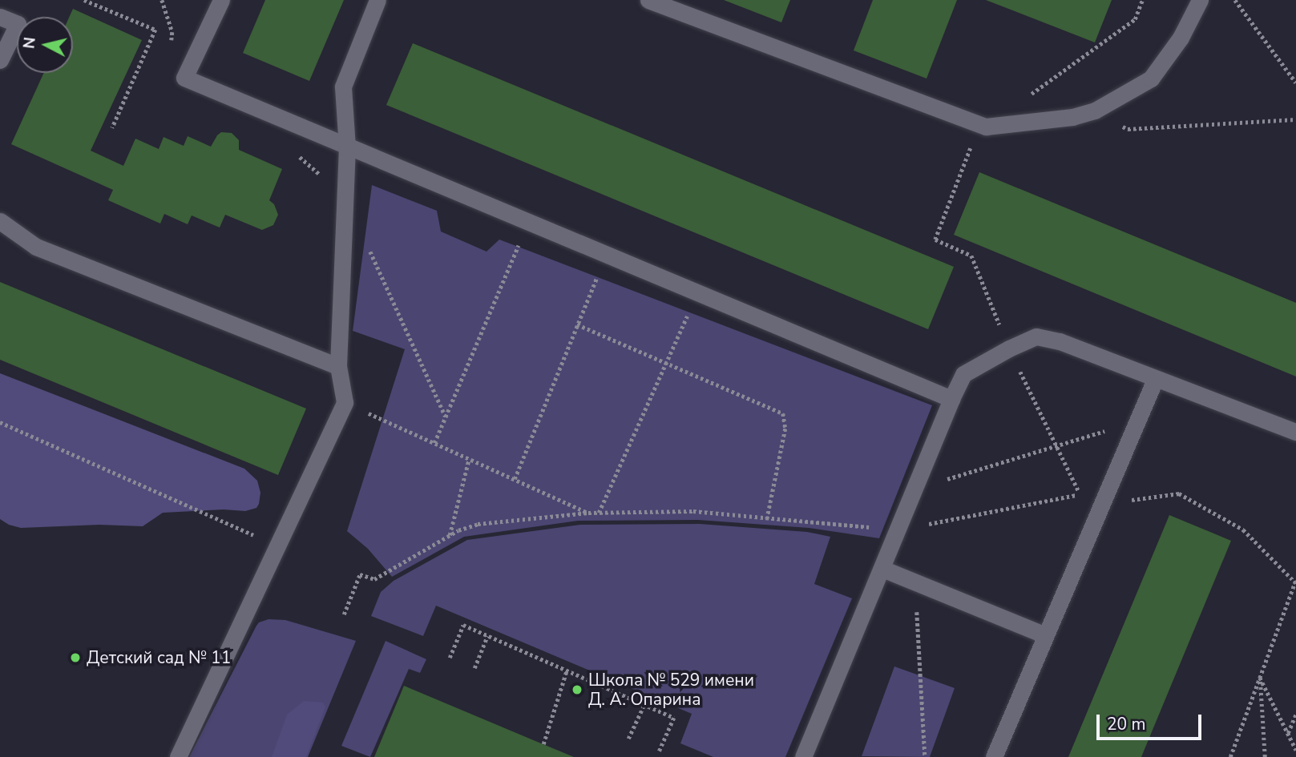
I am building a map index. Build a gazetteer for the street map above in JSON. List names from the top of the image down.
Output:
{
  "places": ["Детский сад № 11", "Школа № 529 имени Д. А. Опарина"],
  "scale_bar": "20 m",
  "north": "left"
}
